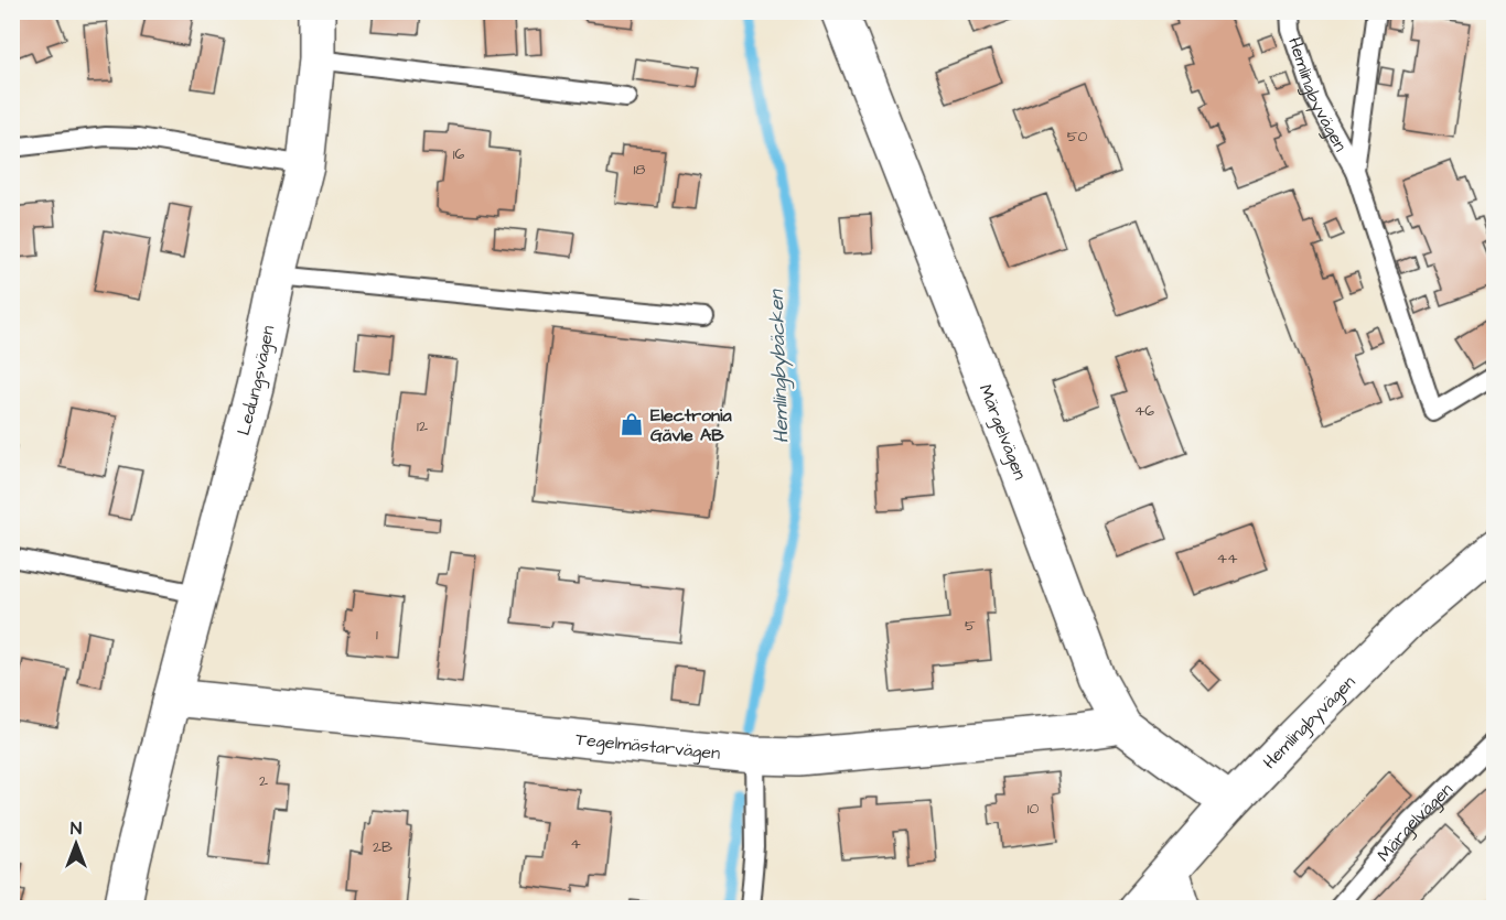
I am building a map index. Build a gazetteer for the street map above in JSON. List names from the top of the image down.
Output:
{
  "streets": {
    "street": [
      "Hemlingbyvägen",
      "Ledungsvägen",
      "Märgelvägen",
      "Tegelmästarvägen"
    ]
  },
  "crossings": [
    ["Hemlingbyvägen", "Märgelvägen"],
    ["Ledungsvägen", "Tegelmästarvägen"],
    ["Märgelvägen", "Tegelmästarvägen"]
  ],
  "water": ["Hemlingbybäcken"],
  "places": {
    "shop": ["Electronia Gävle AB"]
  },
  "house_numbers": [
    "50",
    "16",
    "18",
    "46",
    "12",
    "44",
    "5",
    "1",
    "2",
    "10",
    "4",
    "2B"
  ],
  "north": "top"
}
